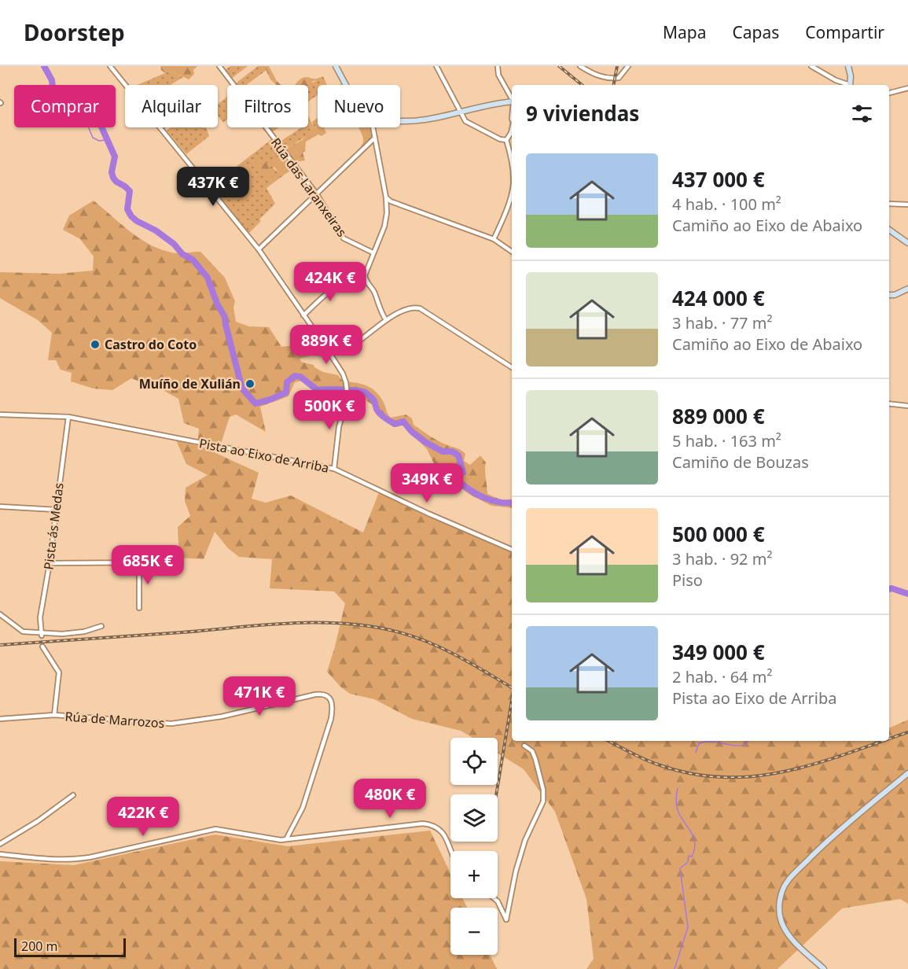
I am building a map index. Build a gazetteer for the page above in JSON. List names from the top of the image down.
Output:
{
  "streets": {
    "street": [
      "Rúa das Laranxeiras",
      "Pista ao Eixo de Arriba",
      "Pista ás Medas",
      "Rúa de Marrozos"
    ]
  },
  "crossings": [
    ["Pista ao Eixo de Arriba", "Pista ás Medas"]
  ],
  "places": ["Castro do Coto", "Muíño de Xulián"],
  "scale_bar": "200 m",
  "page": {
    "header": "Doorstep",
    "nav": ["Mapa", "Capas", "Compartir"],
    "chip": [
      "Comprar",
      "Alquilar",
      "Filtros",
      "Nuevo"
    ],
    "heading": "9 viviendas",
    "list": [
      {
        "name": "437 000 €",
        "note": "4 hab. · 100 m² · Camiño ao Eixo de Abaixo"
      },
      {
        "name": "424 000 €",
        "note": "3 hab. · 77 m² · Camiño ao Eixo de Abaixo"
      },
      {
        "name": "889 000 €",
        "note": "5 hab. · 163 m² · Camiño de Bouzas"
      },
      {
        "name": "500 000 €",
        "note": "3 hab. · 92 m² · Piso"
      },
      {
        "name": "349 000 €",
        "note": "2 hab. · 64 m² · Pista ao Eixo de Arriba"
      }
    ],
    "price": [
      "437K €",
      "424K €",
      "889K €",
      "500K €",
      "349K €",
      "685K €",
      "471K €",
      "480K €",
      "422K €"
    ],
    "map_buttons": ["+", "−"],
    "scale": "200 m"
  }
}
